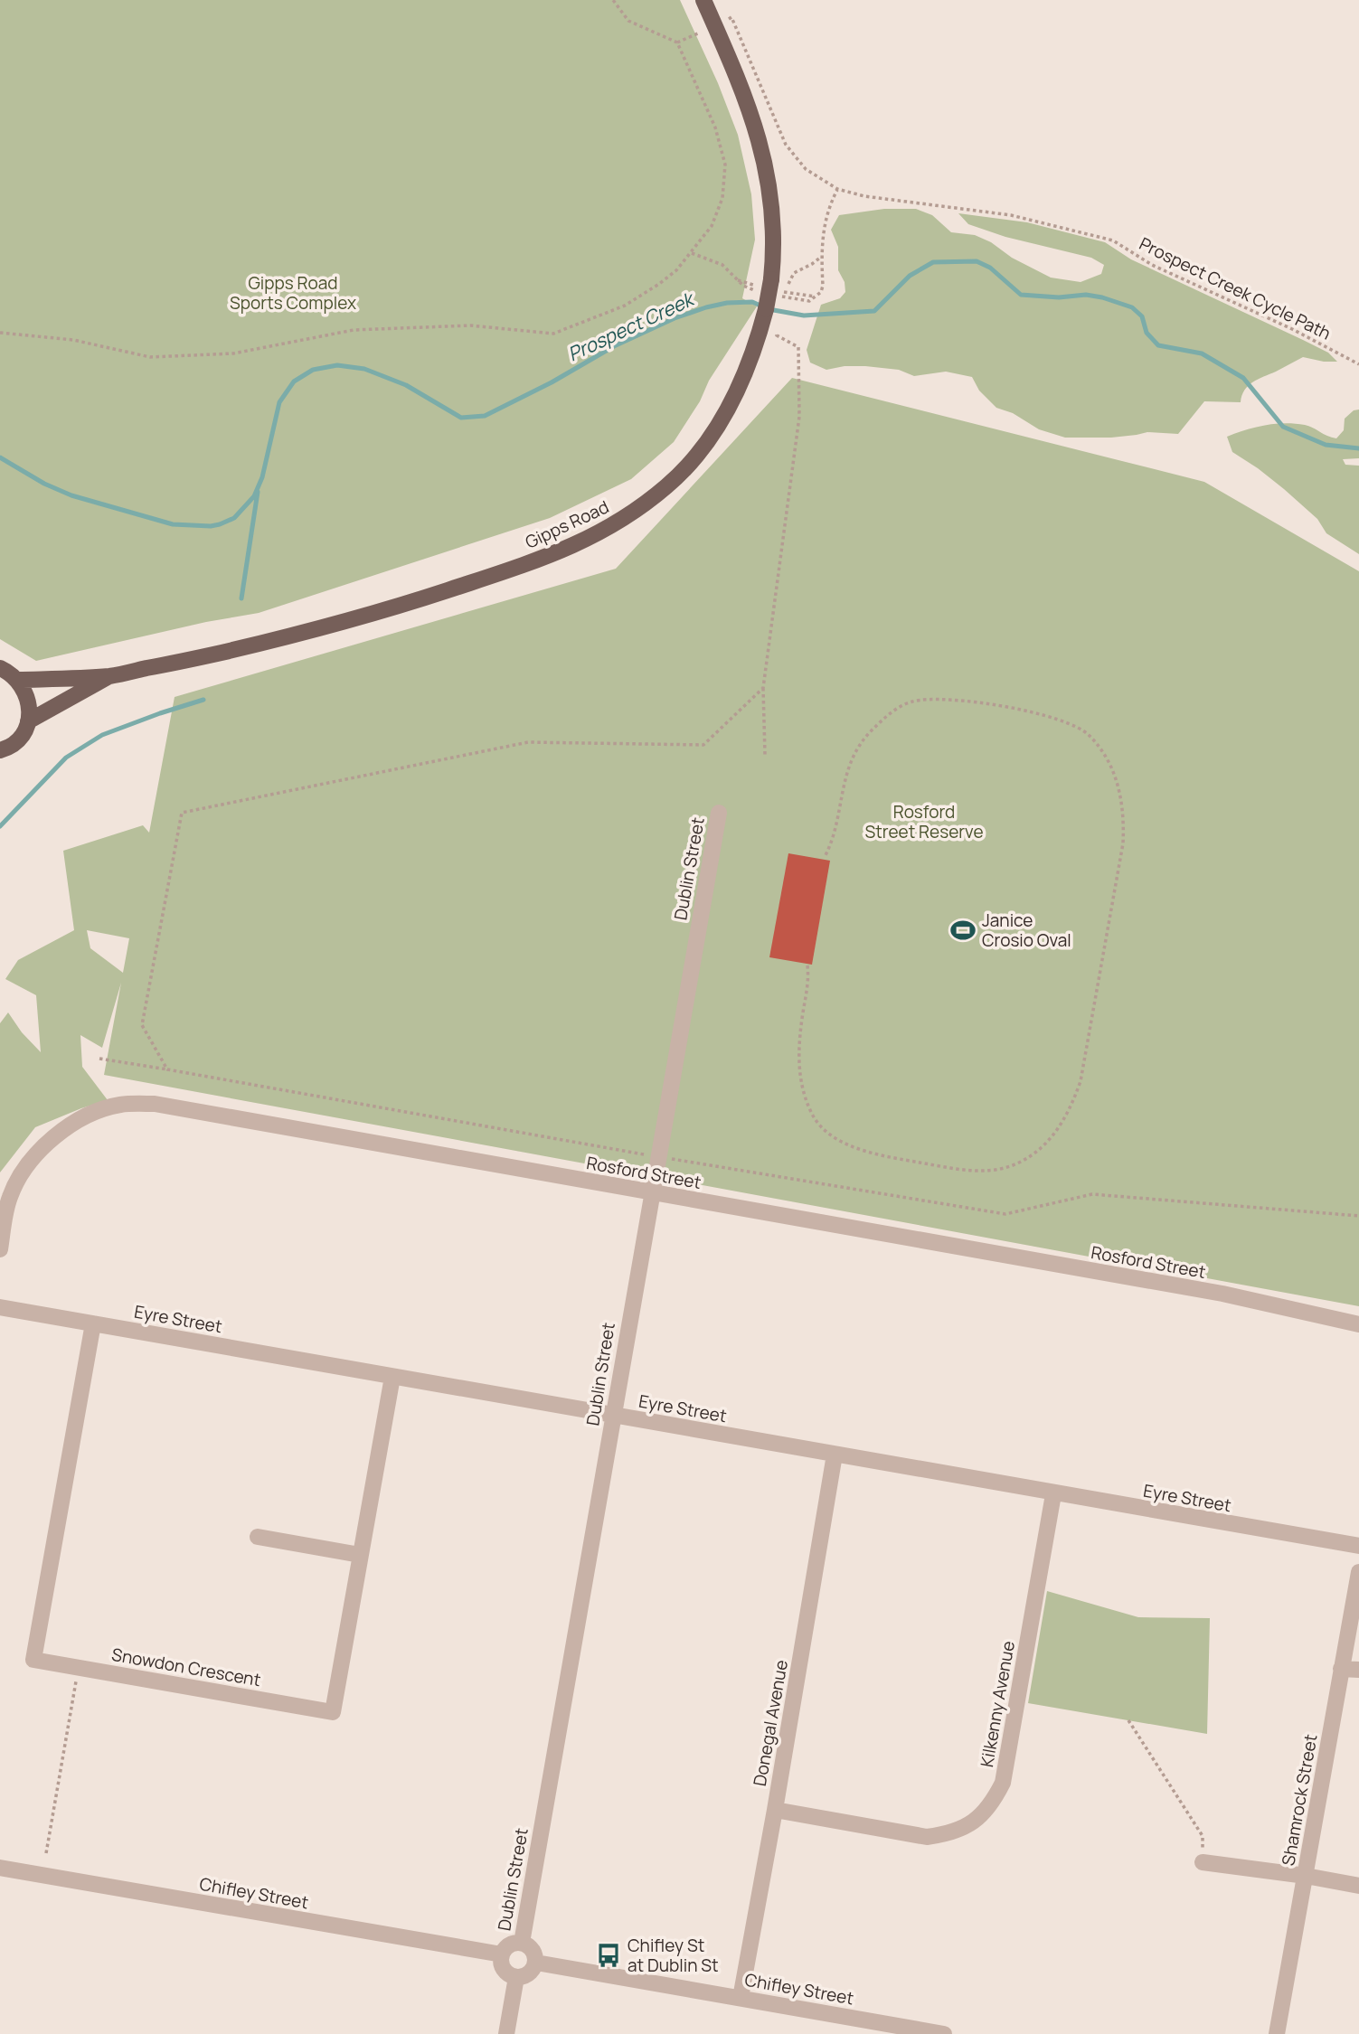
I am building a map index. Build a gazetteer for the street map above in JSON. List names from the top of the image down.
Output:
{
  "streets": {
    "main road": ["Gipps Road"],
    "street": [
      "Dublin Street",
      "Rosford Street",
      "Eyre Street",
      "Snowdon Crescent",
      "Kilkenny Avenue",
      "Donegal Avenue",
      "Shamrock Street",
      "Chifley Street"
    ],
    "path": ["Prospect Creek Cycle Path"]
  },
  "crossings": [
    ["Dublin Street", "Rosford Street"],
    ["Dublin Street", "Eyre Street"],
    ["Dublin Street", "Chifley Street"],
    ["Eyre Street", "Snowdon Crescent"],
    ["Eyre Street", "Kilkenny Avenue"],
    ["Eyre Street", "Donegal Avenue"],
    ["Kilkenny Avenue", "Donegal Avenue"],
    ["Donegal Avenue", "Chifley Street"]
  ],
  "water": ["Prospect Creek"],
  "parks": ["Gipps Road Sports Complex", "Rosford Street Reserve"],
  "places": {
    "sports": ["Janice Crosio Oval"],
    "bus stop": ["Chifley St at Dublin St"]
  }
}
